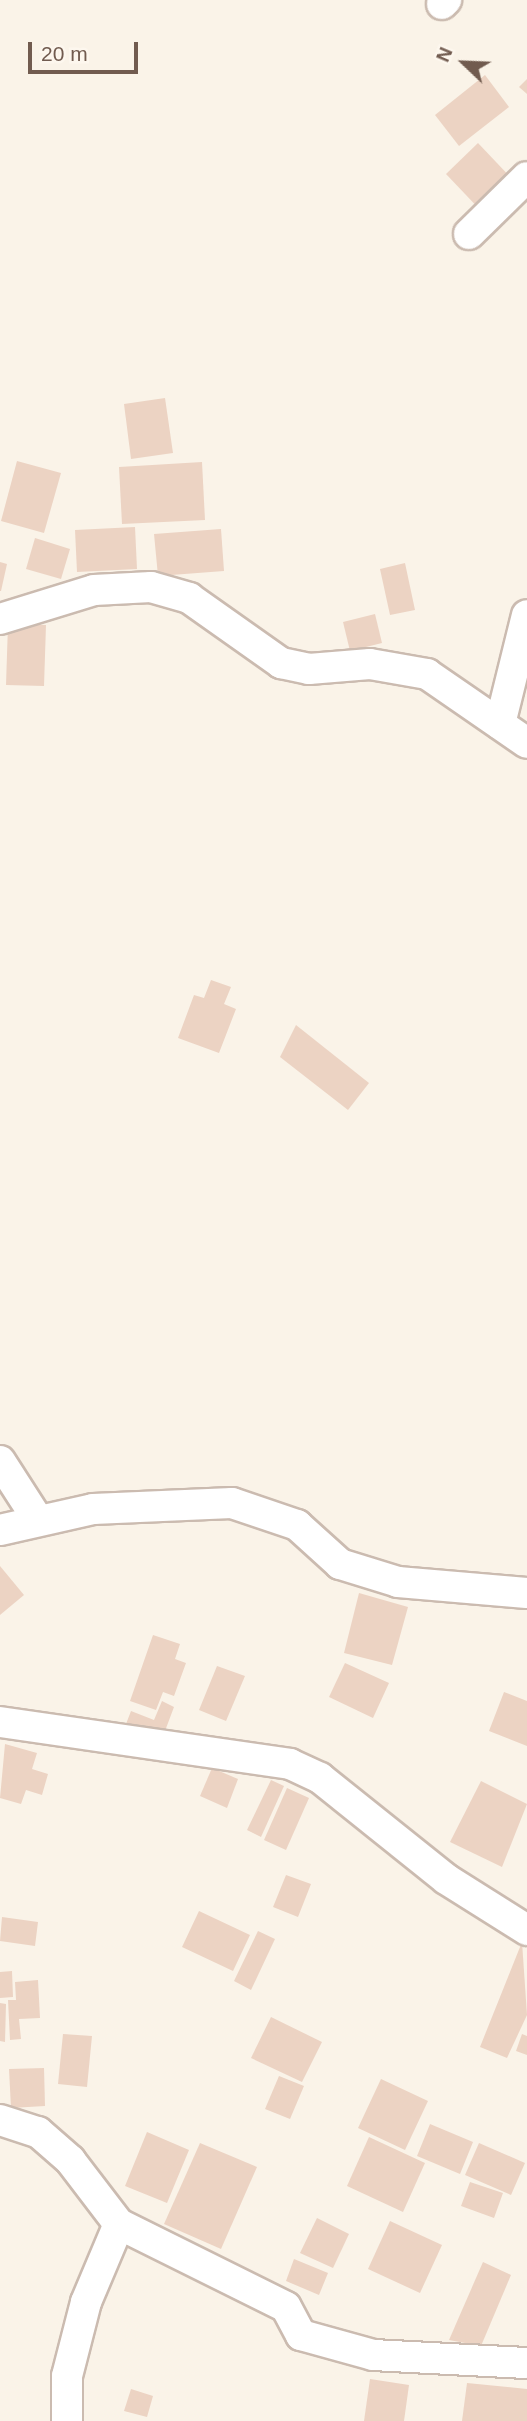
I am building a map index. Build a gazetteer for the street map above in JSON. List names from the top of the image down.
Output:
{
  "scale_bar": "20 m",
  "north": "top left"
}
